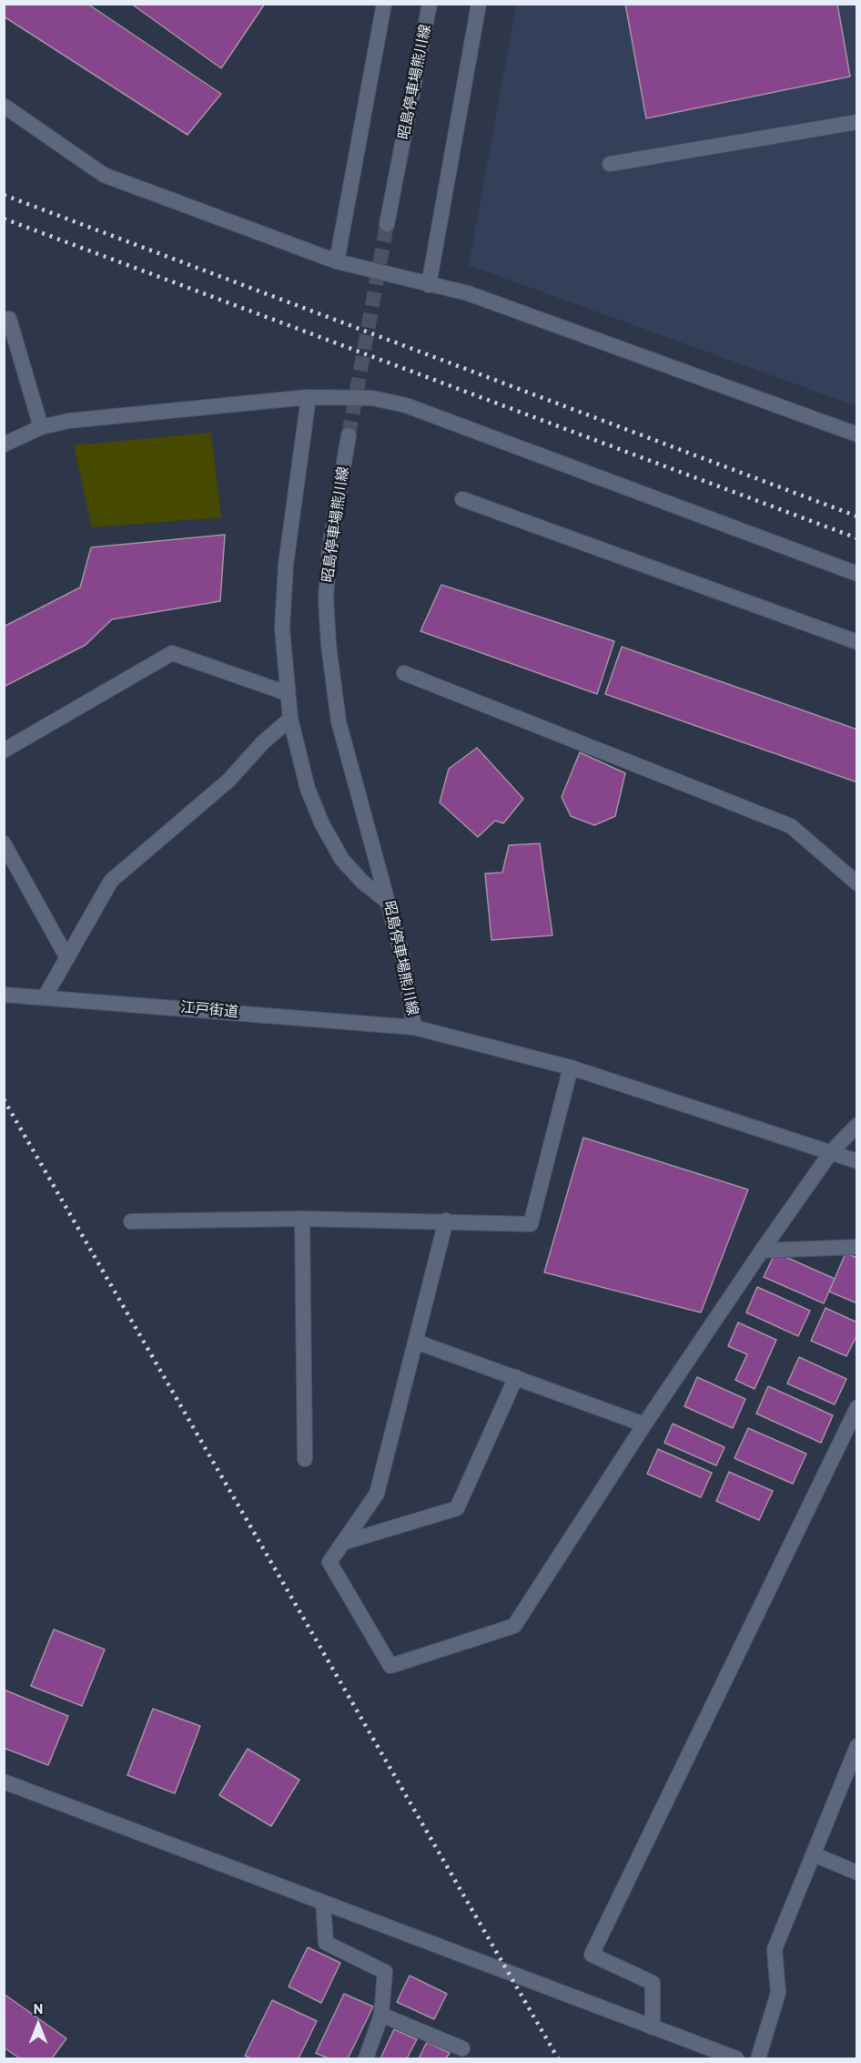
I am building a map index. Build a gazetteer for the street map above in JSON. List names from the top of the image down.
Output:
{
  "streets": {
    "street": ["昭島停車場熊川線", "江戸街道"]
  },
  "crossings": [
    ["昭島停車場熊川線", "江戸街道"]
  ],
  "north": "top"
}
